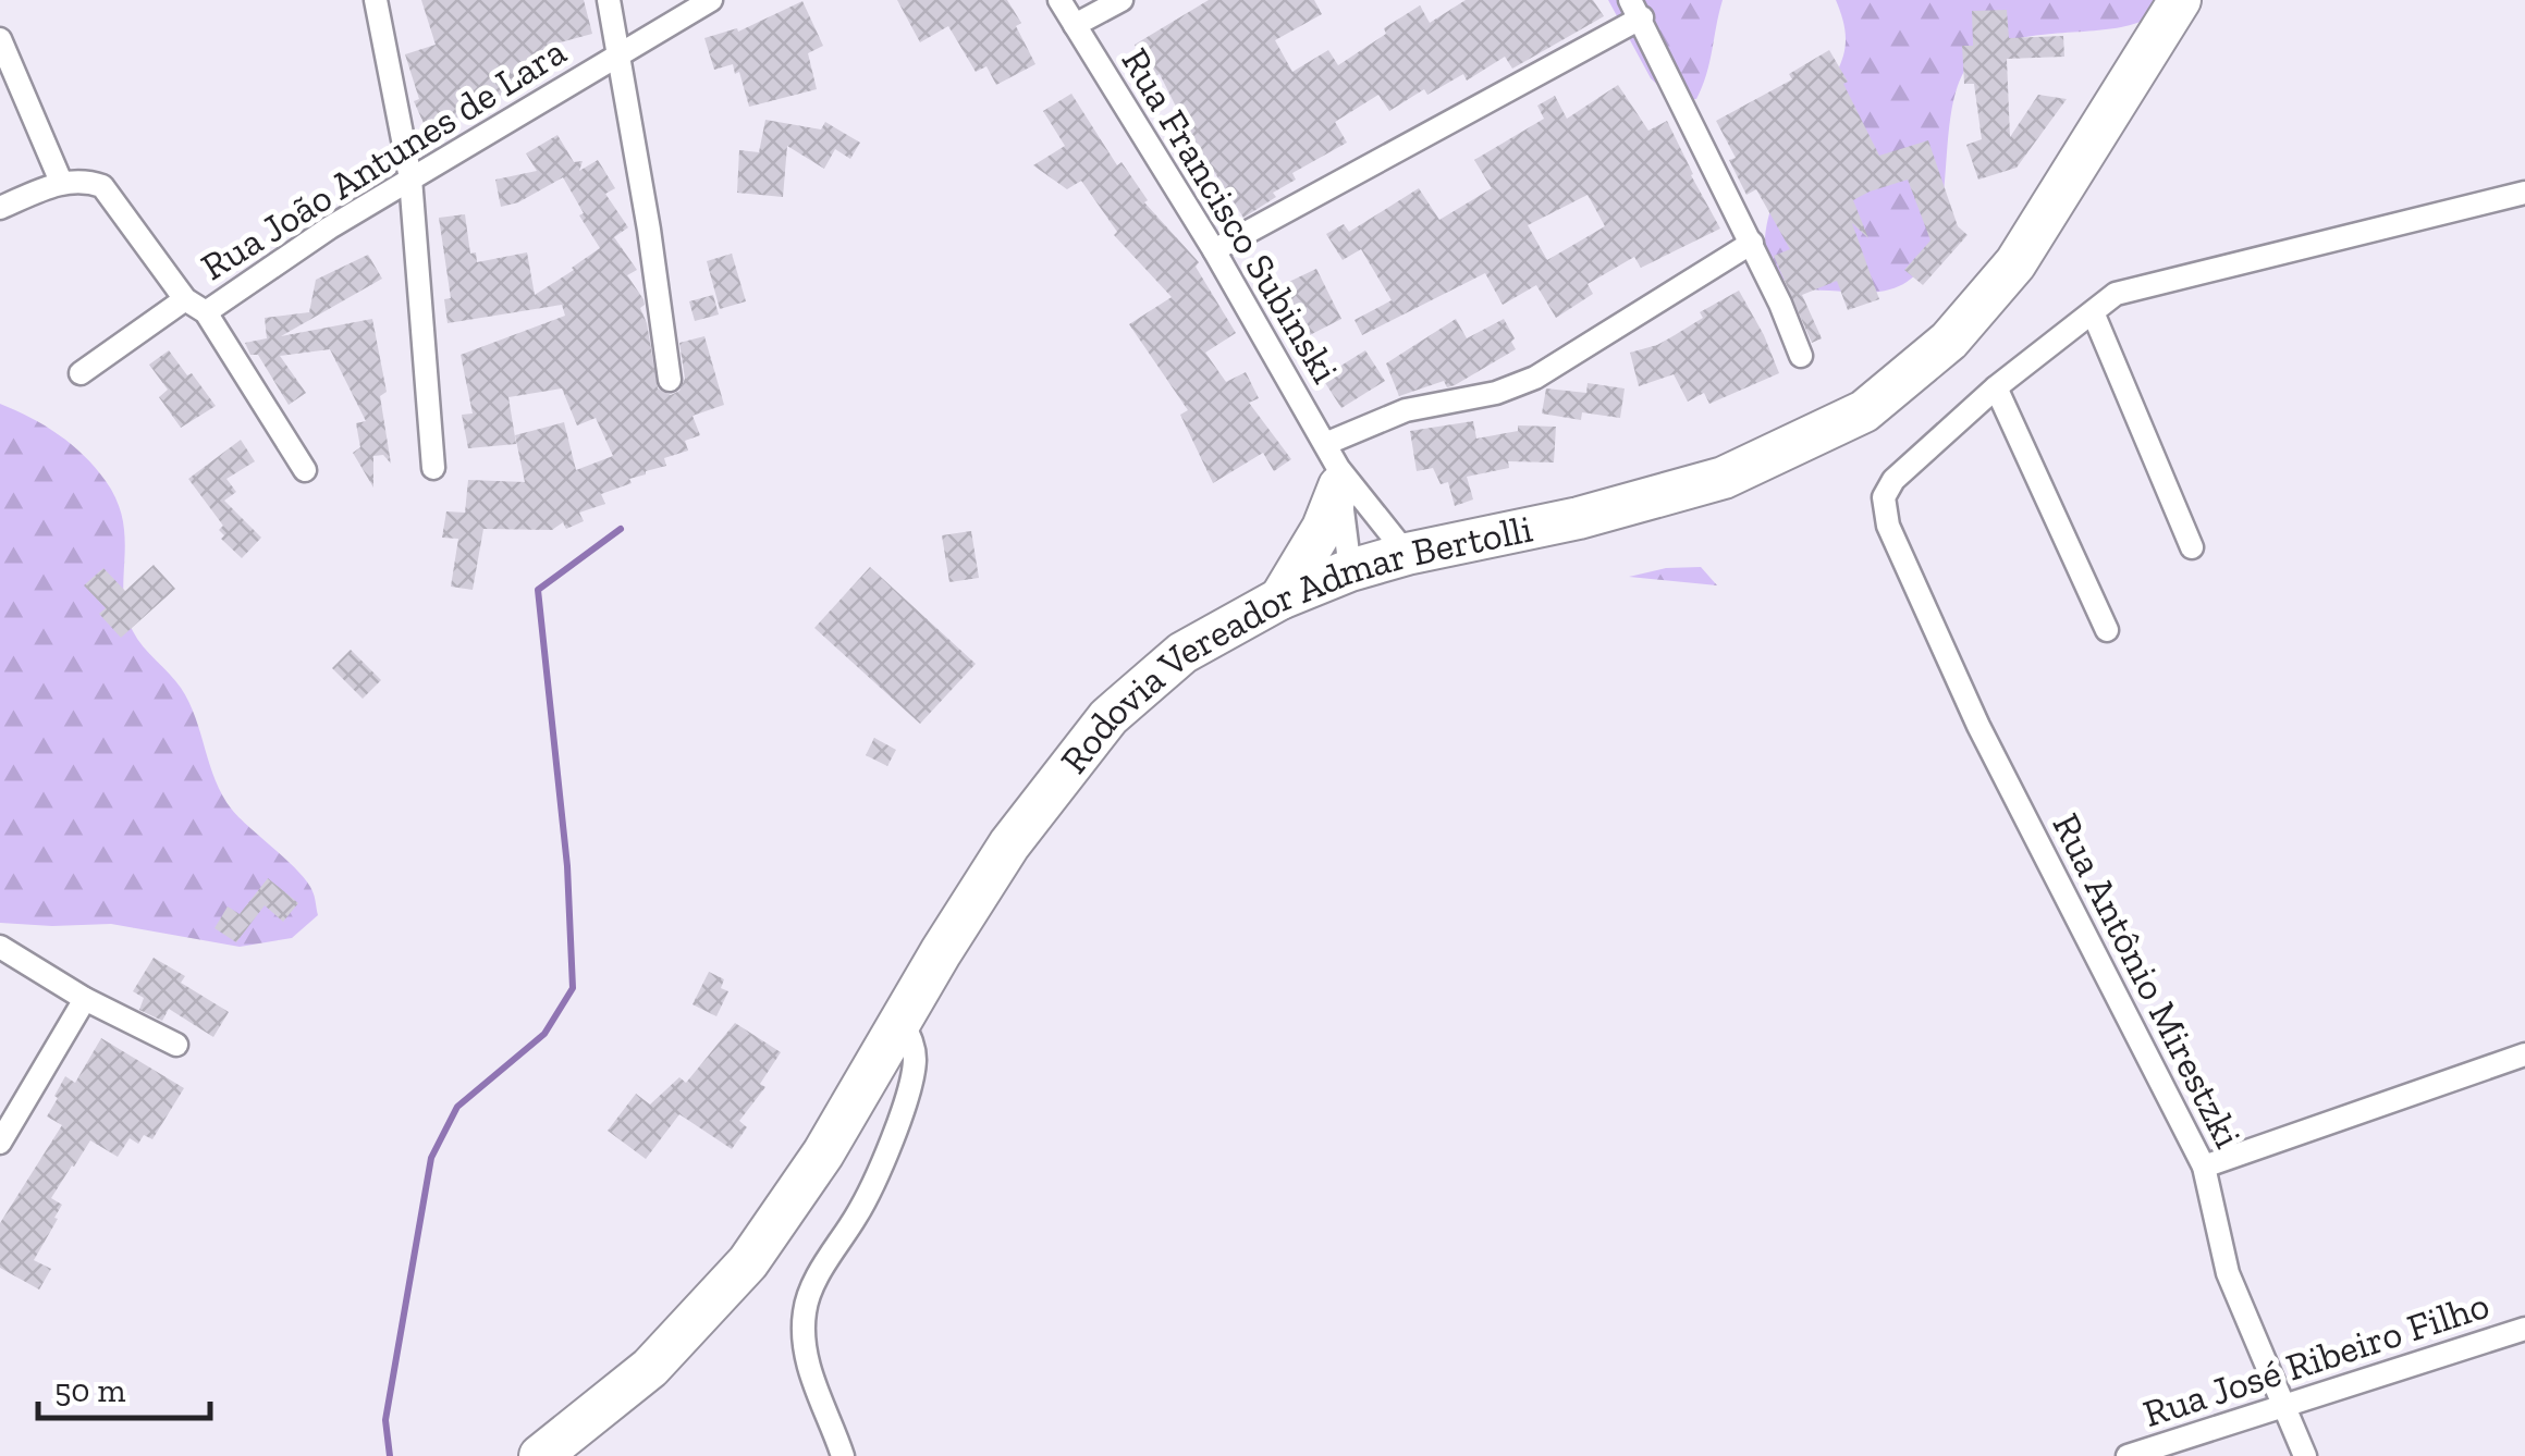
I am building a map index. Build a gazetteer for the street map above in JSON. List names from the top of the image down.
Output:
{
  "streets": {
    "highway": ["Rodovia Vereador Admar Bertolli"],
    "street": [
      "Rua João Antunes de Lara",
      "Rua Francisco Subinski",
      "Rua Antônio Mirestzki",
      "Rua José Ribeiro Filho"
    ]
  },
  "crossings": [
    ["Rua Francisco Subinski", "Rodovia Vereador Admar Bertolli"],
    ["Rua Antônio Mirestzki", "Rua José Ribeiro Filho"]
  ],
  "scale_bar": "50 m"
}
